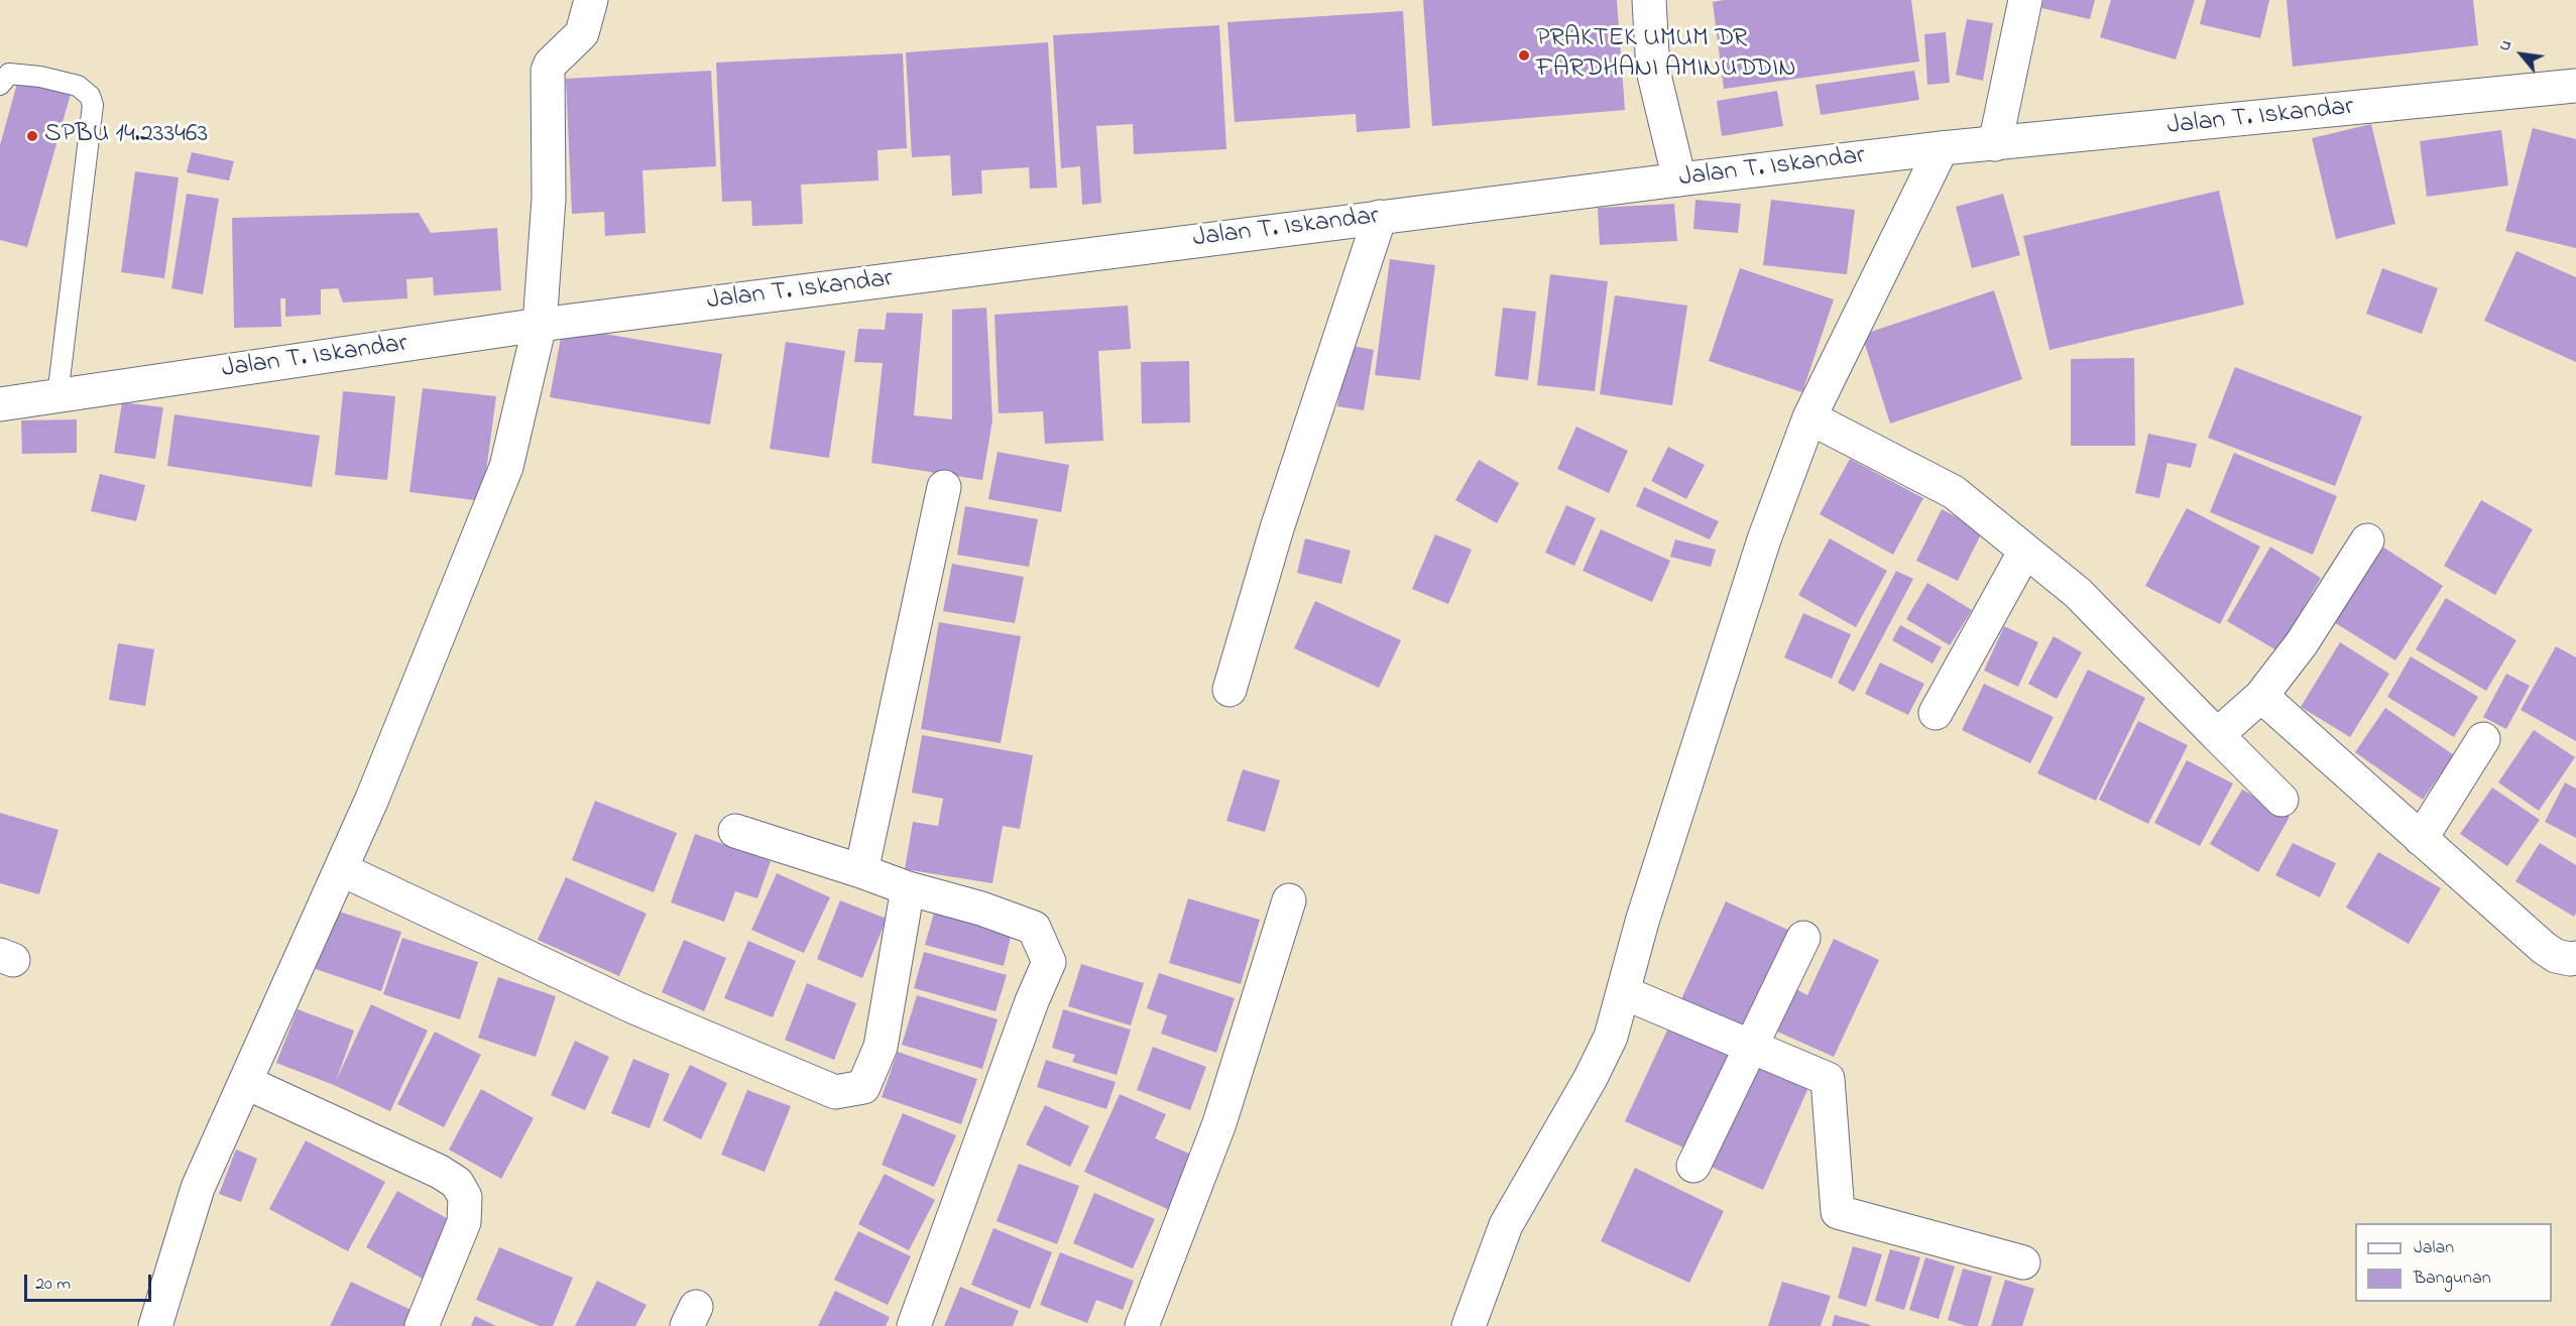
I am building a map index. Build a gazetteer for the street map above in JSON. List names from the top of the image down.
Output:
{
  "streets": {
    "street": ["Jalan T. Iskandar"]
  },
  "places": ["PRAKTEK UMUM DR FARDHANI AMINUDDIN", "SPBU 14.233463"],
  "legend": ["Jalan", "Bangunan"],
  "scale_bar": "20 m",
  "north": "top left"
}
